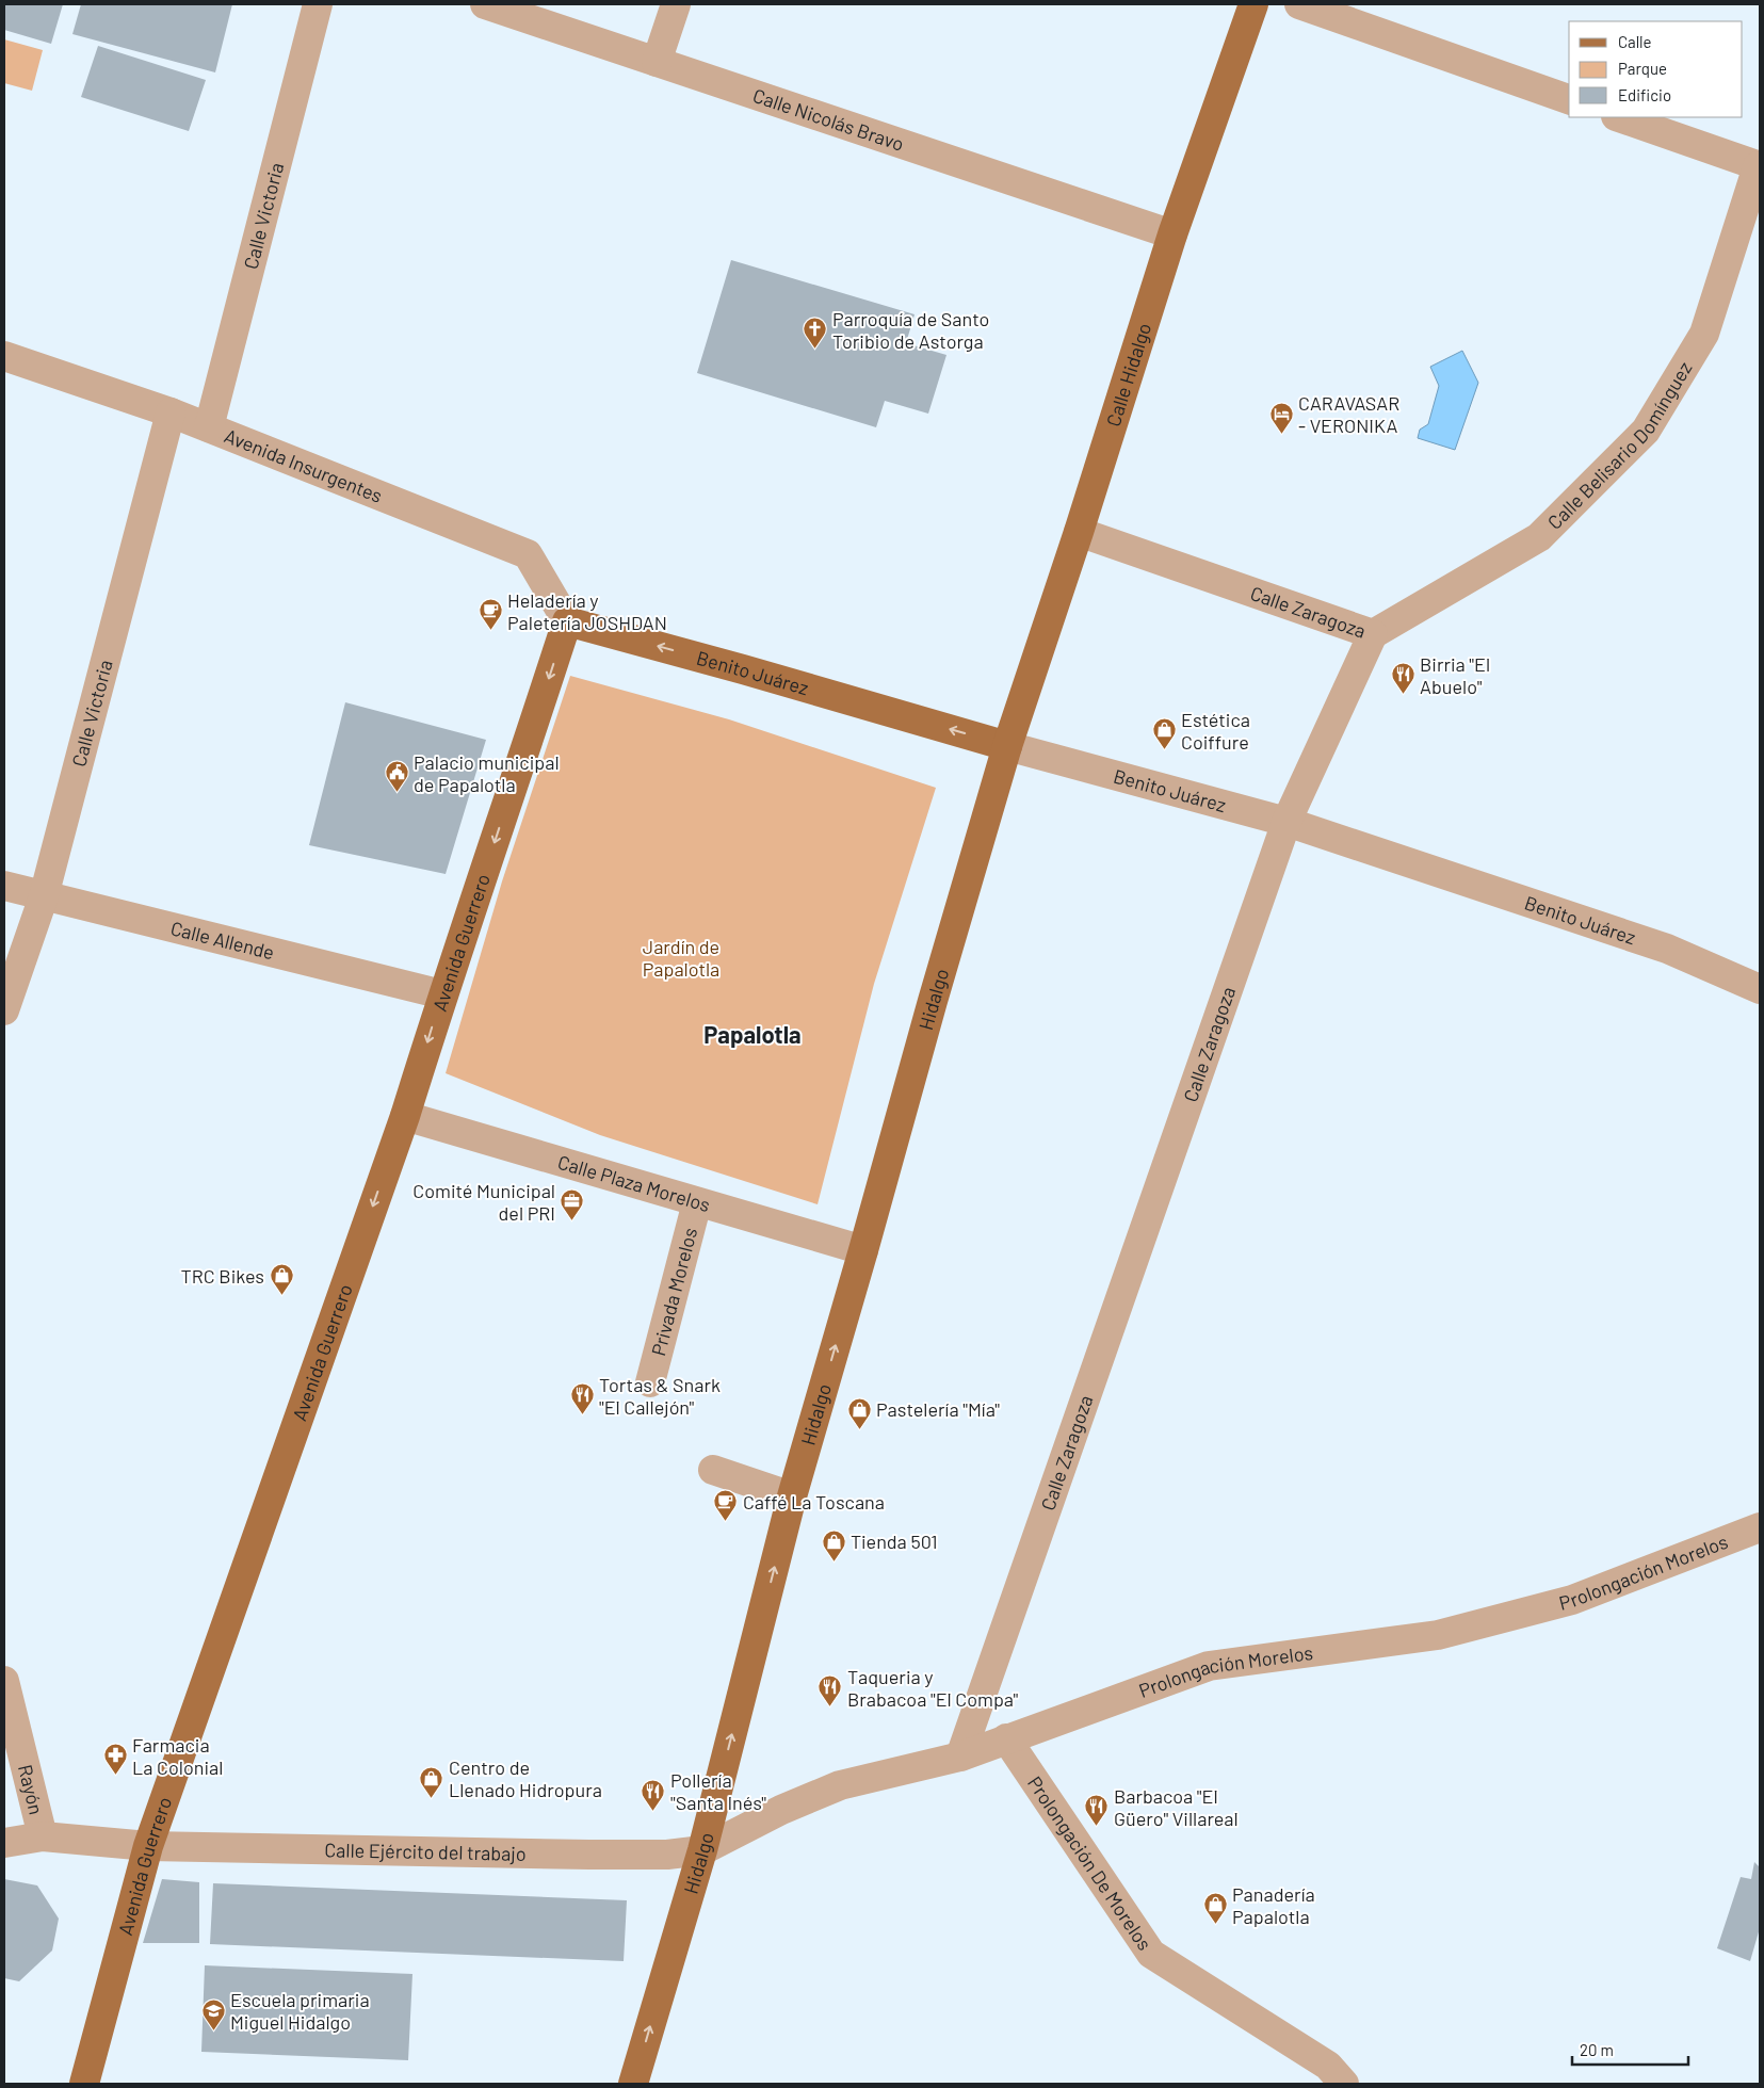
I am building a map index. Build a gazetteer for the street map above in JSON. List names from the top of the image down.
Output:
{
  "streets": {
    "main road": [
      "Calle Hidalgo",
      "Benito Juárez",
      "Avenida Guerrero",
      "Hidalgo"
    ],
    "street": [
      "Calle Nicolás Bravo",
      "Calle Victoria",
      "Calle Belisario Domínguez",
      "Avenida Insurgentes",
      "Calle Zaragoza",
      "Calle Allende",
      "Calle Plaza Morelos",
      "Privada Morelos",
      "Prolongación Morelos",
      "Rayón",
      "Calle Ejército del trabajo",
      "Prolongación De Morelos"
    ]
  },
  "crossings": [
    ["Calle Nicolás Bravo", "Calle Hidalgo"],
    ["Calle Victoria", "Avenida Insurgentes"],
    ["Calle Victoria", "Calle Allende"],
    ["Calle Hidalgo", "Calle Zaragoza"],
    ["Calle Hidalgo", "Benito Juárez"],
    ["Calle Hidalgo", "Hidalgo"],
    ["Calle Belisario Domínguez", "Calle Zaragoza"],
    ["Avenida Insurgentes", "Benito Juárez"],
    ["Avenida Insurgentes", "Avenida Guerrero"],
    ["Calle Zaragoza", "Benito Juárez"],
    ["Calle Zaragoza", "Prolongación Morelos"],
    ["Benito Juárez", "Avenida Guerrero"],
    ["Benito Juárez", "Hidalgo"],
    ["Calle Allende", "Avenida Guerrero"],
    ["Avenida Guerrero", "Calle Plaza Morelos"],
    ["Avenida Guerrero", "Calle Ejército del trabajo"],
    ["Hidalgo", "Calle Plaza Morelos"],
    ["Hidalgo", "Prolongación Morelos"],
    ["Hidalgo", "Calle Ejército del trabajo"],
    ["Calle Plaza Morelos", "Privada Morelos"],
    ["Prolongación Morelos", "Calle Ejército del trabajo"],
    ["Prolongación Morelos", "Prolongación De Morelos"],
    ["Rayón", "Calle Ejército del trabajo"]
  ],
  "one_way": ["Benito Juárez", "Avenida Guerrero", "Hidalgo"],
  "districts": ["Papalotla"],
  "parks": ["Jardín de Papalotla"],
  "places": {
    "church": ["Parroquía de Santo Toribio de Astorga"],
    "hotel": ["CARAVASAR - VERONIKA"],
    "cafe": ["Heladería y Paletería JOSHDAN", "Caffé La Toscana"],
    "restaurant": [
      "Birria \"El Abuelo\"",
      "Tortas & Snark \"El Callejón\"",
      "Taqueria y Brabacoa \"El Compa\"",
      "Pollería \"Santa Inés\"",
      "Barbacoa \"El Güero\" Villareal"
    ],
    "shop": [
      "Estética Coiffure",
      "TRC Bikes",
      "Pastelería \"Mía\"",
      "Tienda 501",
      "Centro de Llenado Hidropura",
      "Panadería Papalotla"
    ],
    "public building": ["Palacio municipal de Papalotla"],
    "office": ["Comité Municipal del PRI"],
    "pharmacy": ["Farmacia La Colonial"],
    "school or university": ["Escuela primaria Miguel Hidalgo"]
  },
  "legend": ["Calle", "Parque", "Edificio"],
  "scale_bar": "20 m"
}
